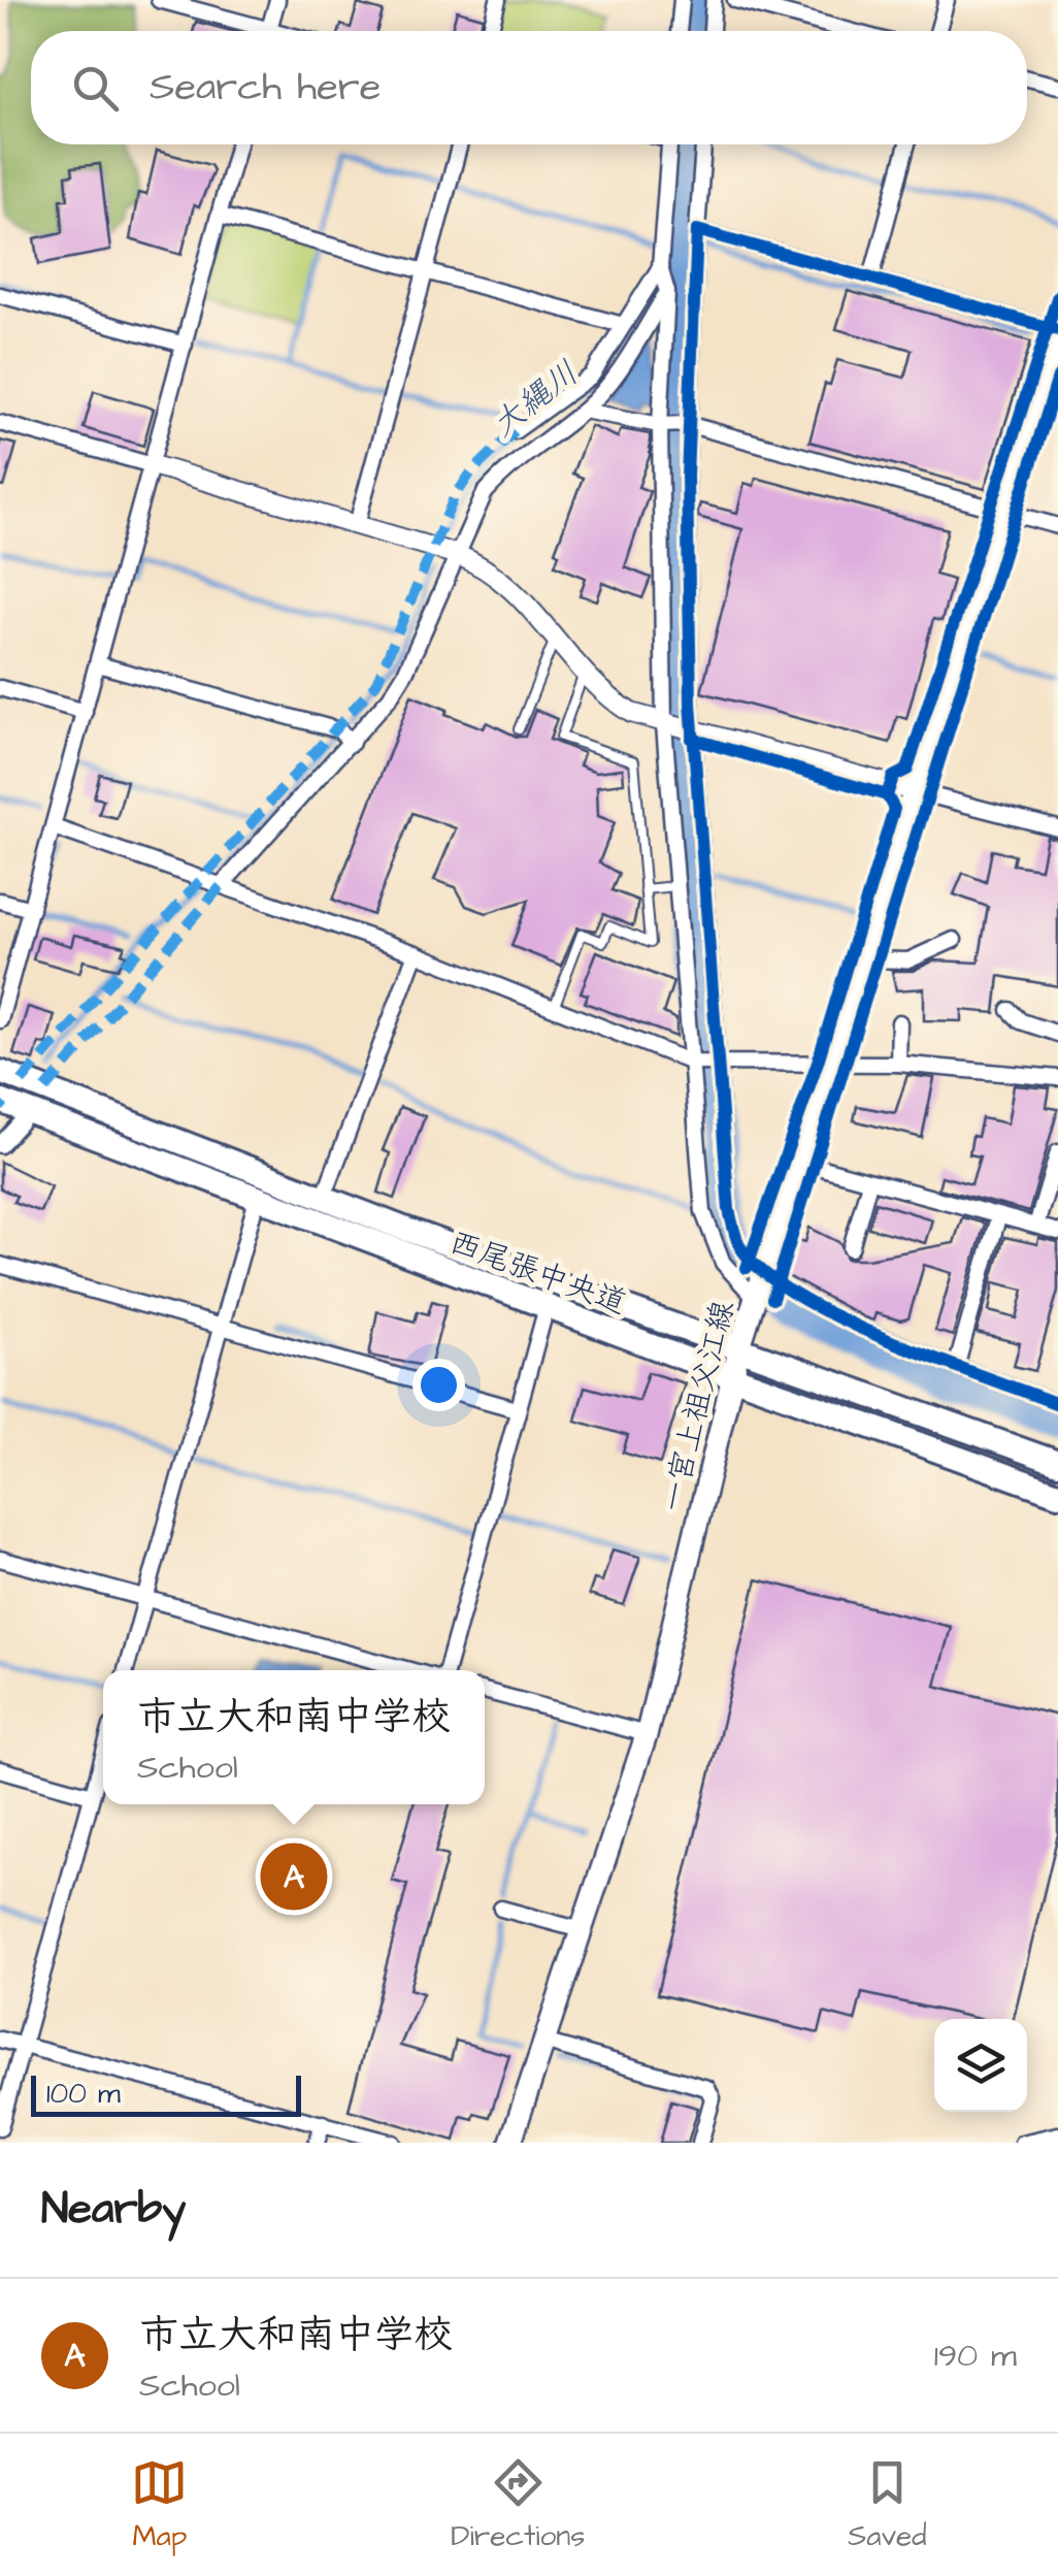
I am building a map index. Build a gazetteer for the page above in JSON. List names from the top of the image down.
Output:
{
  "streets": {
    "main road": ["西尾張中央道", "一宮上祖父江線"]
  },
  "crossings": [
    ["西尾張中央道", "一宮上祖父江線"]
  ],
  "water": ["大縄川"],
  "scale_bar": "100 m",
  "page": {
    "search": "Search here",
    "popup": ["市立大和南中学校", "School"],
    "pins": "A",
    "scale": "100 m",
    "heading": "Nearby",
    "list": [
      {
        "mark": "A",
        "name": "市立大和南中学校",
        "note": "School",
        "value": "190 m"
      }
    ],
    "nav": ["Map", "Directions", "Saved"]
  }
}
